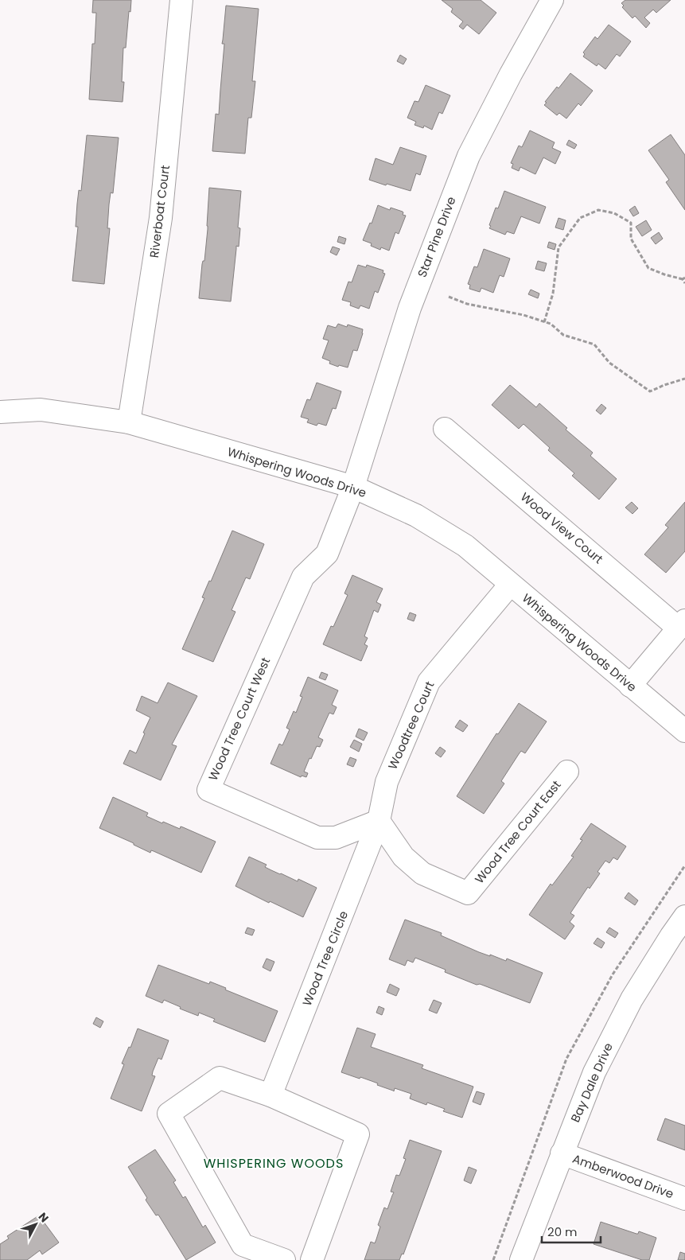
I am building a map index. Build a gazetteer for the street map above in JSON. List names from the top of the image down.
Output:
{
  "streets": {
    "street": [
      "Riverboat Court",
      "Star Pine Drive",
      "Whispering Woods Drive",
      "Wood View Court",
      "Wood Tree Court West",
      "Woodtree Court",
      "Wood Tree Court East",
      "Wood Tree Circle",
      "Bay Dale Drive",
      "Amberwood Drive"
    ]
  },
  "crossings": [
    ["Riverboat Court", "Whispering Woods Drive"],
    ["Star Pine Drive", "Whispering Woods Drive"],
    ["Star Pine Drive", "Wood Tree Court West"],
    ["Whispering Woods Drive", "Wood Tree Court West"],
    ["Whispering Woods Drive", "Woodtree Court"],
    ["Wood Tree Court West", "Woodtree Court"],
    ["Wood Tree Court West", "Wood Tree Court East"],
    ["Wood Tree Court West", "Wood Tree Circle"],
    ["Woodtree Court", "Wood Tree Court East"],
    ["Woodtree Court", "Wood Tree Circle"],
    ["Wood Tree Court East", "Wood Tree Circle"],
    ["Bay Dale Drive", "Amberwood Drive"]
  ],
  "districts": ["WHISPERING WOODS"],
  "scale_bar": "20 m",
  "north": "top right"
}
